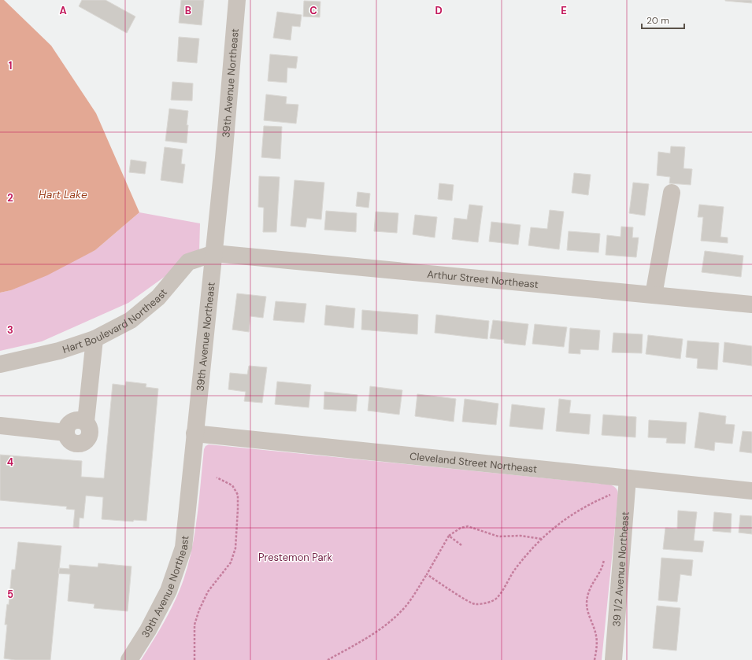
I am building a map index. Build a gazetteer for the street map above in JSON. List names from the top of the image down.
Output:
{
  "streets": {
    "street": [
      "39th Avenue Northeast",
      "Arthur Street Northeast",
      "Hart Boulevard Northeast",
      "Cleveland Street Northeast",
      "39 1/2 Avenue Northeast"
    ]
  },
  "crossings": [
    ["39th Avenue Northeast", "Arthur Street Northeast"],
    ["39th Avenue Northeast", "Hart Boulevard Northeast"],
    ["39th Avenue Northeast", "Cleveland Street Northeast"],
    ["Arthur Street Northeast", "Hart Boulevard Northeast"],
    ["Cleveland Street Northeast", "39 1/2 Avenue Northeast"]
  ],
  "water": ["Hart Lake"],
  "parks": ["Prestemon Park"],
  "scale_bar": "20 m",
  "grid": {
    "columns": [
      "A",
      "B",
      "C",
      "D",
      "E"
    ],
    "rows": [
      "1",
      "2",
      "3",
      "4",
      "5"
    ]
  }
}
